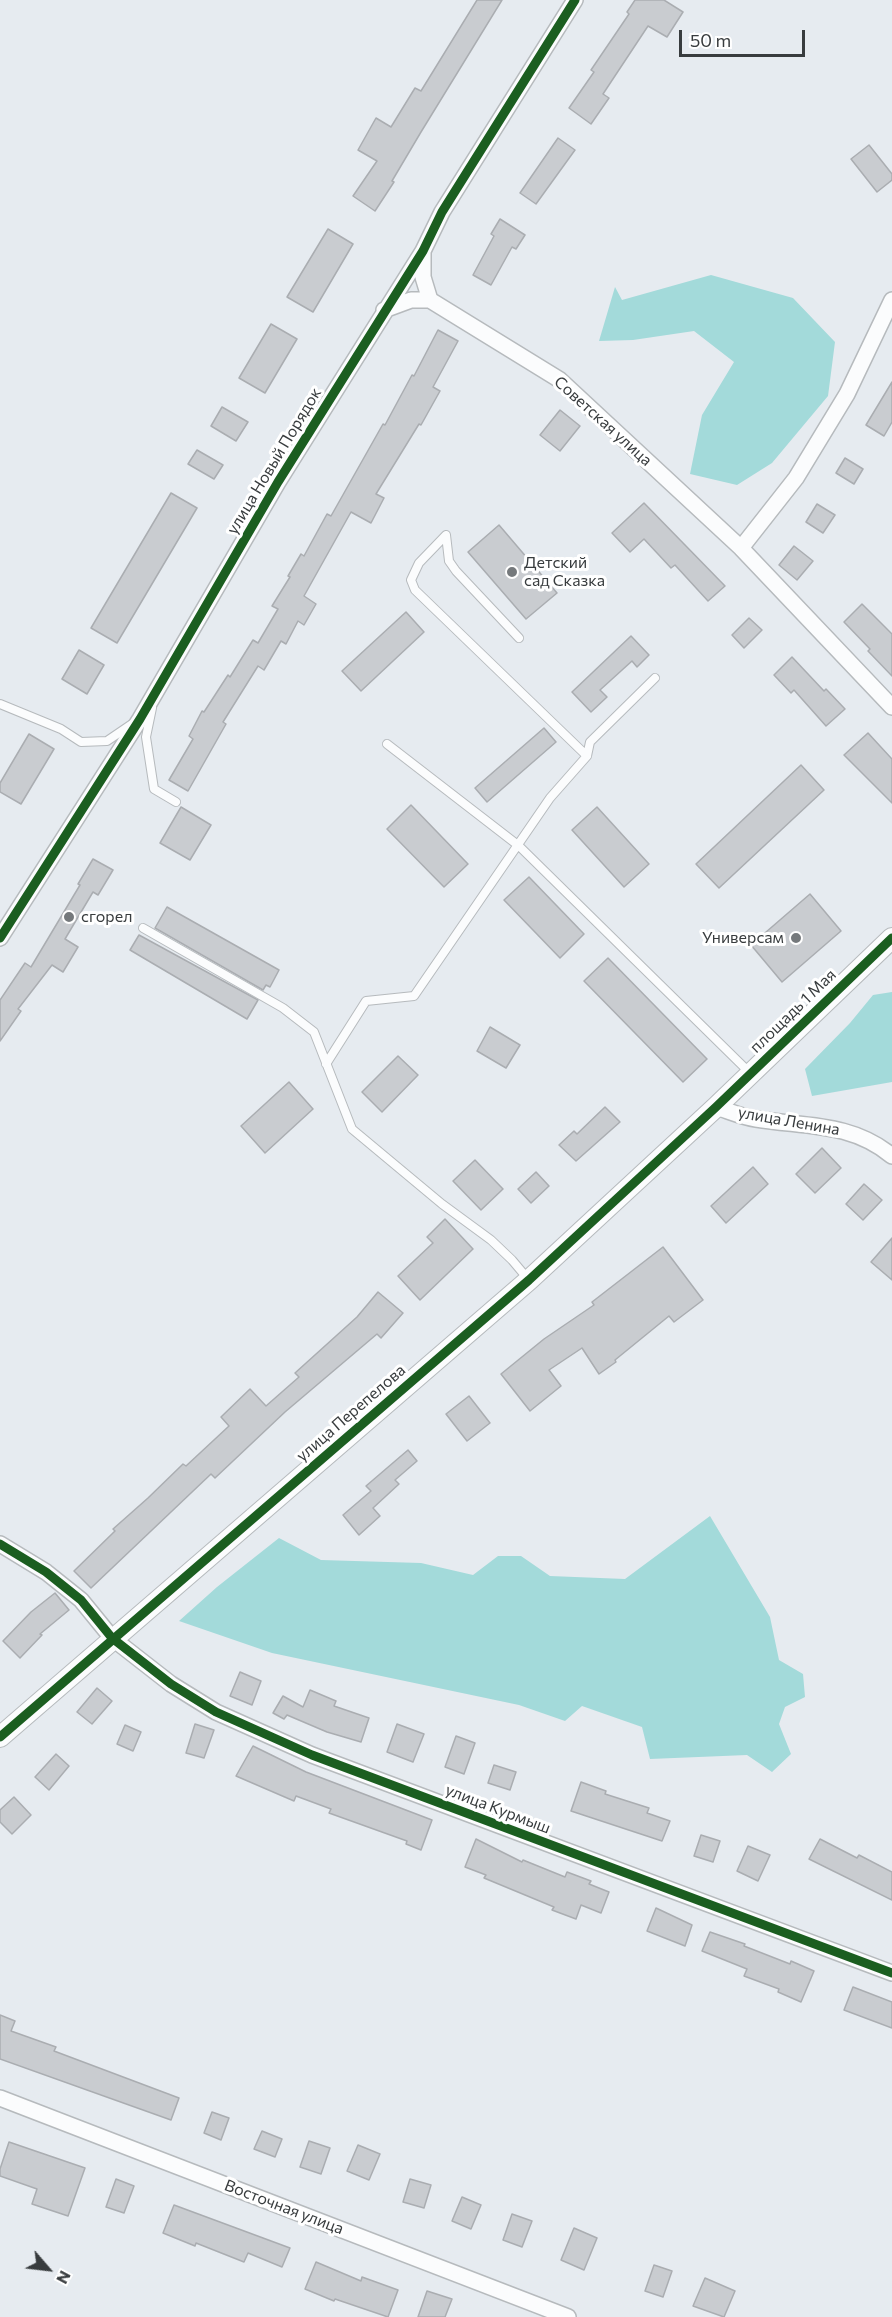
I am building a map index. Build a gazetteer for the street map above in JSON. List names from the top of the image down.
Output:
{
  "streets": {
    "street": [
      "Советская улица",
      "улица Новый Порядок",
      "площадь 1 Мая",
      "улица Ленина",
      "улица Перепелова",
      "улица Курмыш",
      "Восточная улица"
    ]
  },
  "crossings": [
    ["площадь 1 Мая", "улица Ленина"],
    ["площадь 1 Мая", "улица Перепелова"],
    ["улица Ленина", "улица Перепелова"],
    ["улица Перепелова", "улица Курмыш"]
  ],
  "places": ["Детский сад Сказка", "сгорел", "Универсам"],
  "scale_bar": "50 m",
  "north": "bottom right"
}
